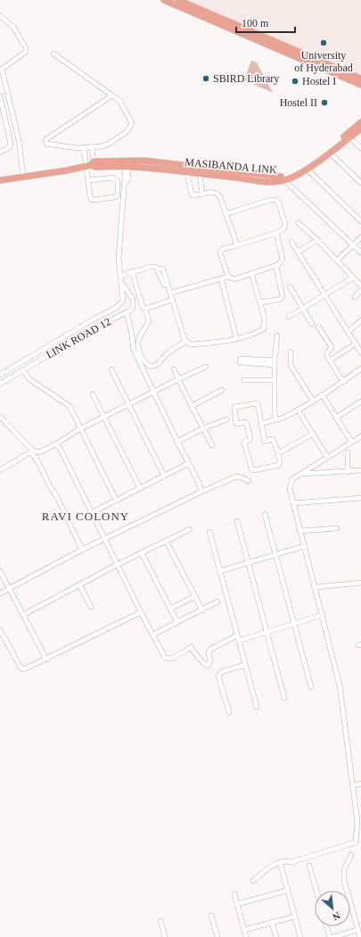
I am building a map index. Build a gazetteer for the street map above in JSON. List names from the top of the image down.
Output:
{
  "streets": {
    "main road": ["MASIBANDA LINK"],
    "street": ["LINK ROAD 12"]
  },
  "crossings": [
    ["MASIBANDA LINK", "LINK ROAD 12"]
  ],
  "districts": ["RAVI COLONY"],
  "places": [
    "University of Hyderabad",
    "SBIRD Library",
    "Hostel I",
    "Hostel II"
  ],
  "scale_bar": "100 m",
  "north": "bottom right"
}
